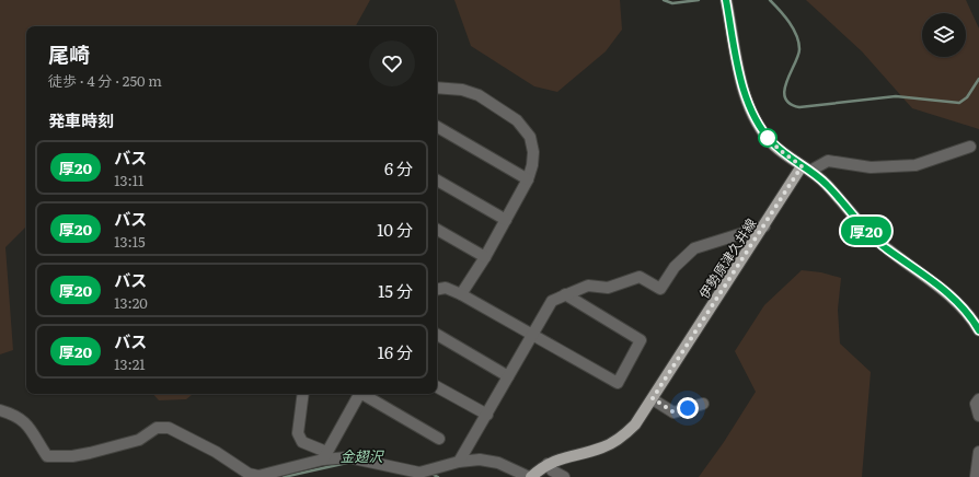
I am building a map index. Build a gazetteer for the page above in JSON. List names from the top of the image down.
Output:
{
  "streets": {
    "main road": ["伊勢原津久井線"]
  },
  "water": ["金翅沢"],
  "lines": ["bus line 厚20"],
  "page": {
    "on_map": "厚20",
    "heading": [
      ["尾崎", "徒歩 · 4 分 · 250 m"],
      "発車時刻"
    ],
    "list": [
      {
        "mark": "厚20",
        "name": "バス",
        "note": "13:11",
        "value": "6 分"
      },
      {
        "mark": "厚20",
        "name": "バス",
        "note": "13:15",
        "value": "10 分"
      },
      {
        "mark": "厚20",
        "name": "バス",
        "note": "13:20",
        "value": "15 分"
      },
      {
        "mark": "厚20",
        "name": "バス",
        "note": "13:21",
        "value": "16 分"
      }
    ]
  }
}
